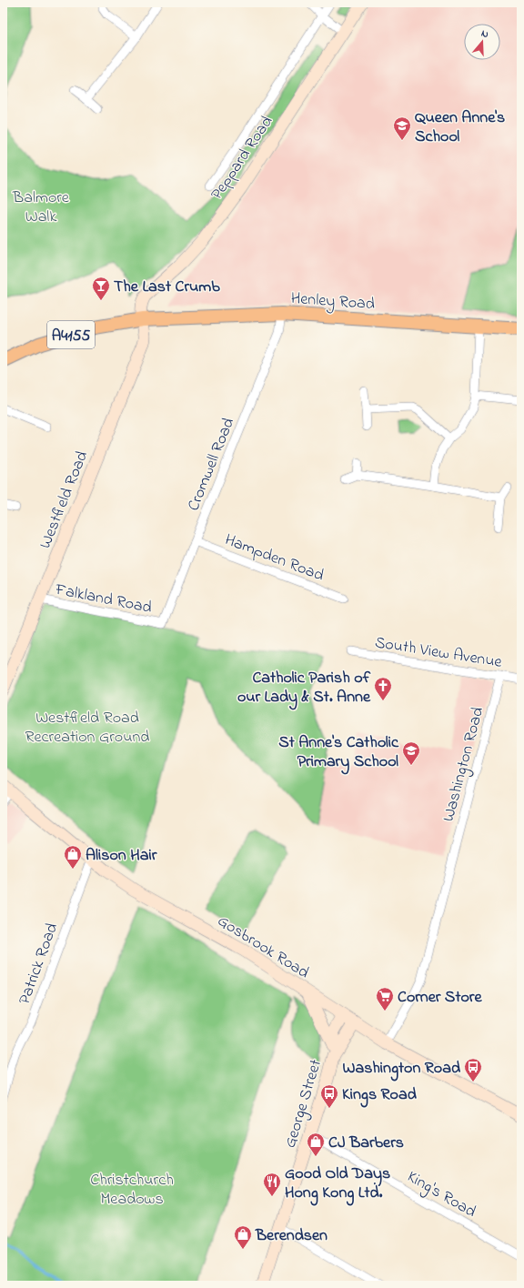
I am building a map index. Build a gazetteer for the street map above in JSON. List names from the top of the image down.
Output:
{
  "streets": {
    "main road": [
      "Peppard Road",
      "Henley Road",
      "A4155",
      "Westfield Road",
      "Gosbrook Road",
      "George Street"
    ],
    "street": [
      "Cromwell Road",
      "Hampden Road",
      "Falkland Road",
      "South View Avenue",
      "Washington Road",
      "Patrick Road",
      "King's Road"
    ]
  },
  "crossings": [
    ["Peppard Road", "Henley Road"],
    ["Peppard Road", "A4155"],
    ["Peppard Road", "Westfield Road"],
    ["Henley Road", "A4155"],
    ["Henley Road", "Cromwell Road"],
    ["Henley Road", "Westfield Road"],
    ["A4155", "Westfield Road"],
    ["Cromwell Road", "Hampden Road"],
    ["Cromwell Road", "Falkland Road"],
    ["Westfield Road", "Falkland Road"],
    ["South View Avenue", "Washington Road"],
    ["Washington Road", "Gosbrook Road"],
    ["Gosbrook Road", "Patrick Road"],
    ["Gosbrook Road", "George Street"],
    ["George Street", "King's Road"]
  ],
  "parks": ["Balmore Walk", "Westfield Road Recreation Ground", "Christchurch Meadows"],
  "places": {
    "school or university": ["Queen Anne's School", "St Anne's Catholic Primary School"],
    "bar": ["The Last Crumb"],
    "church": ["Catholic Parish of our Lady & St. Anne"],
    "shop": ["Alison Hair", "CJ Barbers", "Berendsen"],
    "supermarket": ["Corner Store"],
    "bus stop": ["Washington Road", "Kings Road"],
    "restaurant": ["Good Old Days Hong Kong Ltd."]
  },
  "north": "top"
}
